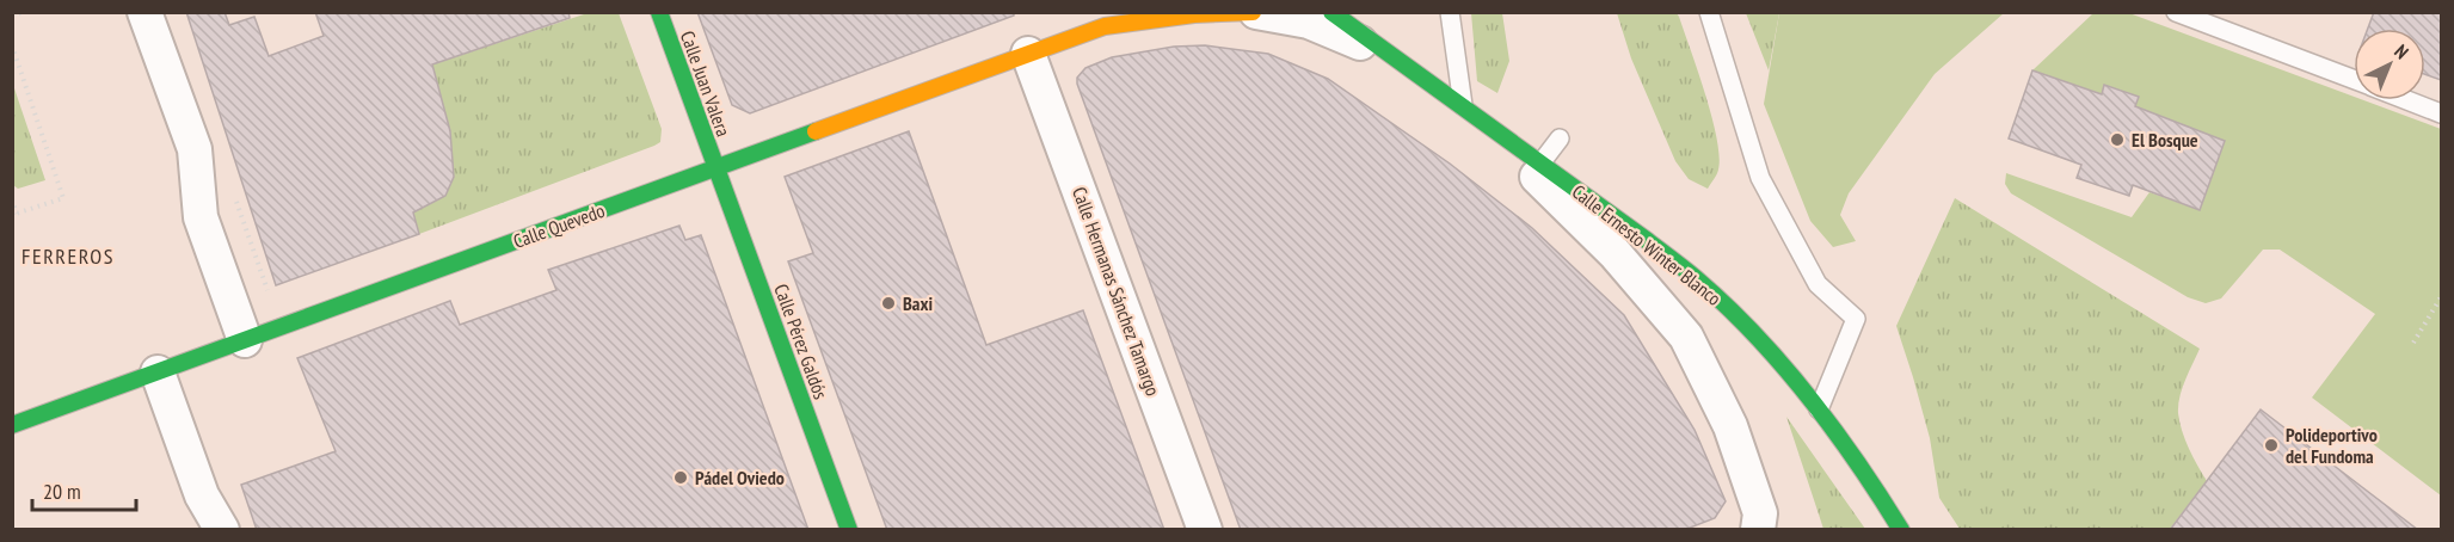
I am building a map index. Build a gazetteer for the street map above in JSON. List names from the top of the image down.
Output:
{
  "streets": {
    "street": [
      "Calle Juan Valera",
      "Calle Quevedo",
      "Calle Ernesto Winter Blanco",
      "Calle Hermanas Sánchez Tamargo",
      "Calle Pérez Galdós"
    ]
  },
  "crossings": [
    ["Calle Juan Valera", "Calle Quevedo"],
    ["Calle Juan Valera", "Calle Pérez Galdós"],
    ["Calle Quevedo", "Calle Ernesto Winter Blanco"],
    ["Calle Quevedo", "Calle Hermanas Sánchez Tamargo"],
    ["Calle Quevedo", "Calle Pérez Galdós"]
  ],
  "districts": ["FERREROS"],
  "places": [
    "El Bosque",
    "Baxi",
    "Polideportivo del Fundoma",
    "Pádel Oviedo"
  ],
  "scale_bar": "20 m",
  "north": "top right"
}
